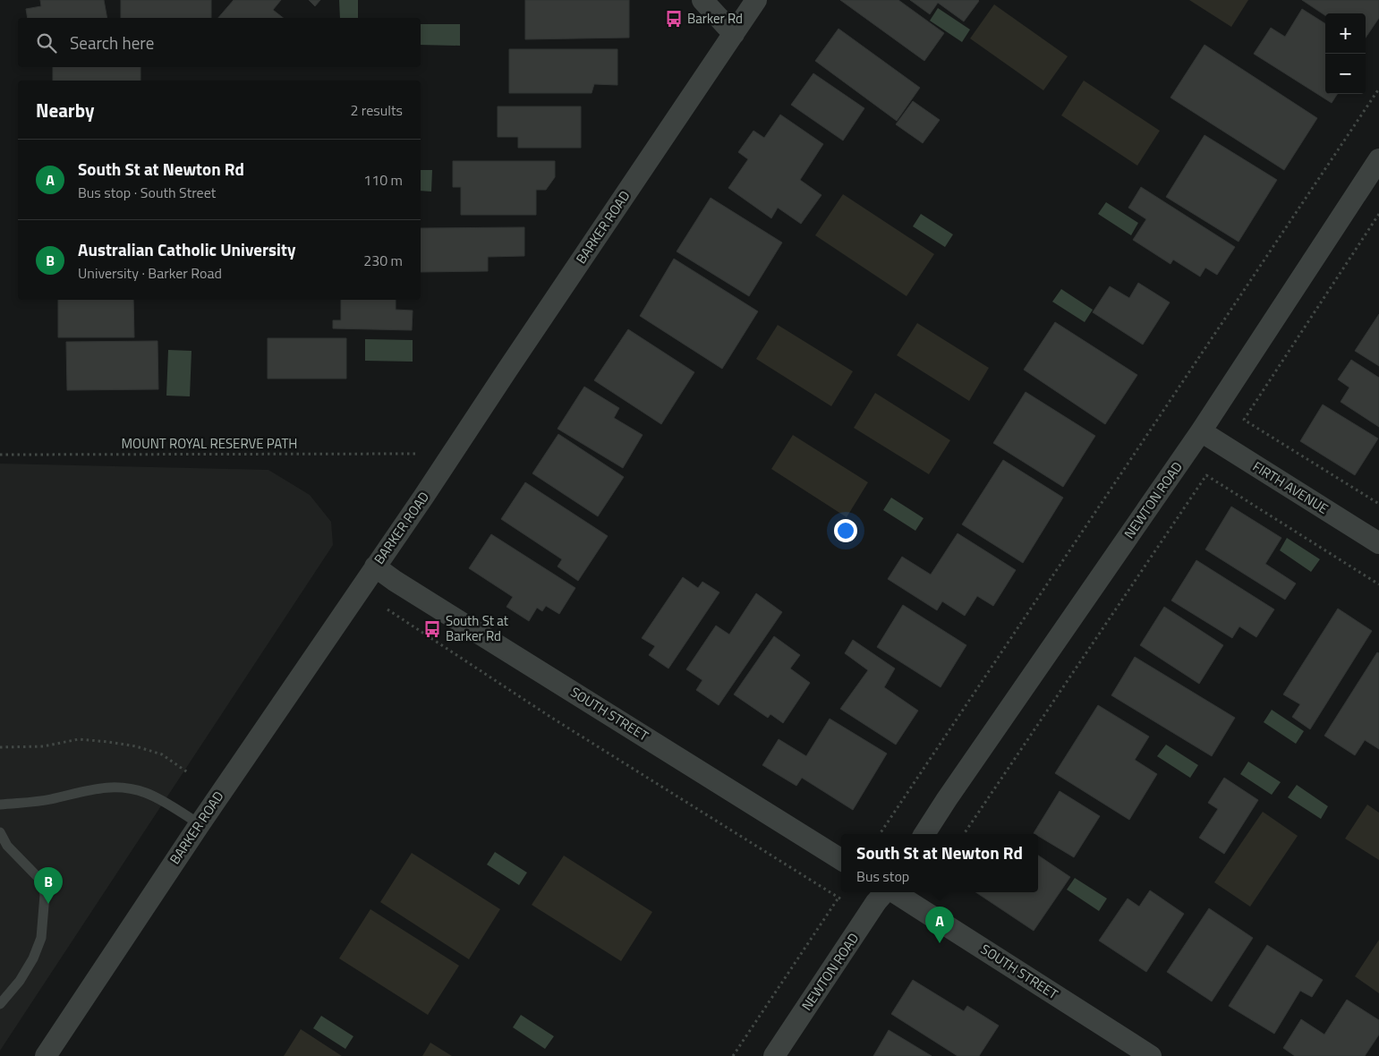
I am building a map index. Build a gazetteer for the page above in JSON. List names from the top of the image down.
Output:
{
  "streets": {
    "street": [
      "BARKER ROAD",
      "FIRTH AVENUE",
      "NEWTON ROAD",
      "SOUTH STREET"
    ],
    "path": ["MOUNT ROYAL RESERVE PATH"]
  },
  "crossings": [
    ["BARKER ROAD", "SOUTH STREET"],
    ["FIRTH AVENUE", "NEWTON ROAD"]
  ],
  "places": {
    "bus stop": ["Barker Rd", "South St at Barker Rd"]
  },
  "page": {
    "map_buttons": ["+", "−"],
    "search": "Search here",
    "heading": ["Nearby", "2 results"],
    "list": [
      {
        "mark": "A",
        "name": "South St at Newton Rd",
        "note": "Bus stop · South Street",
        "value": "110 m"
      },
      {
        "mark": "B",
        "name": "Australian Catholic University",
        "note": "University · Barker Road",
        "value": "230 m"
      }
    ],
    "popup": ["South St at Newton Rd", "Bus stop"],
    "pins": ["B", "A"]
  }
}
